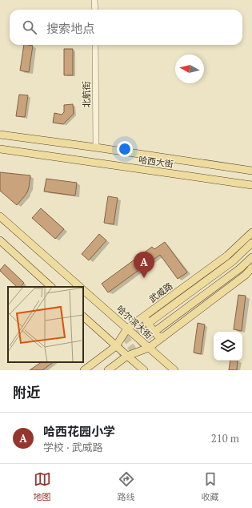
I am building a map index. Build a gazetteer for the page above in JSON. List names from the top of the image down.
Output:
{
  "streets": {
    "main road": ["哈西大街", "武威路", "哈尔滨大街"],
    "street": ["北航街"]
  },
  "crossings": [
    ["北航街", "哈西大街"],
    ["武威路", "哈尔滨大街"]
  ],
  "north": "left",
  "page": {
    "search": "搜索地点",
    "pins": "A",
    "heading": "附近",
    "list": [
      {
        "mark": "A",
        "name": "哈西花园小学",
        "note": "学校 · 武威路",
        "value": "210 m"
      }
    ],
    "nav": ["地图", "路线", "收藏"]
  }
}
